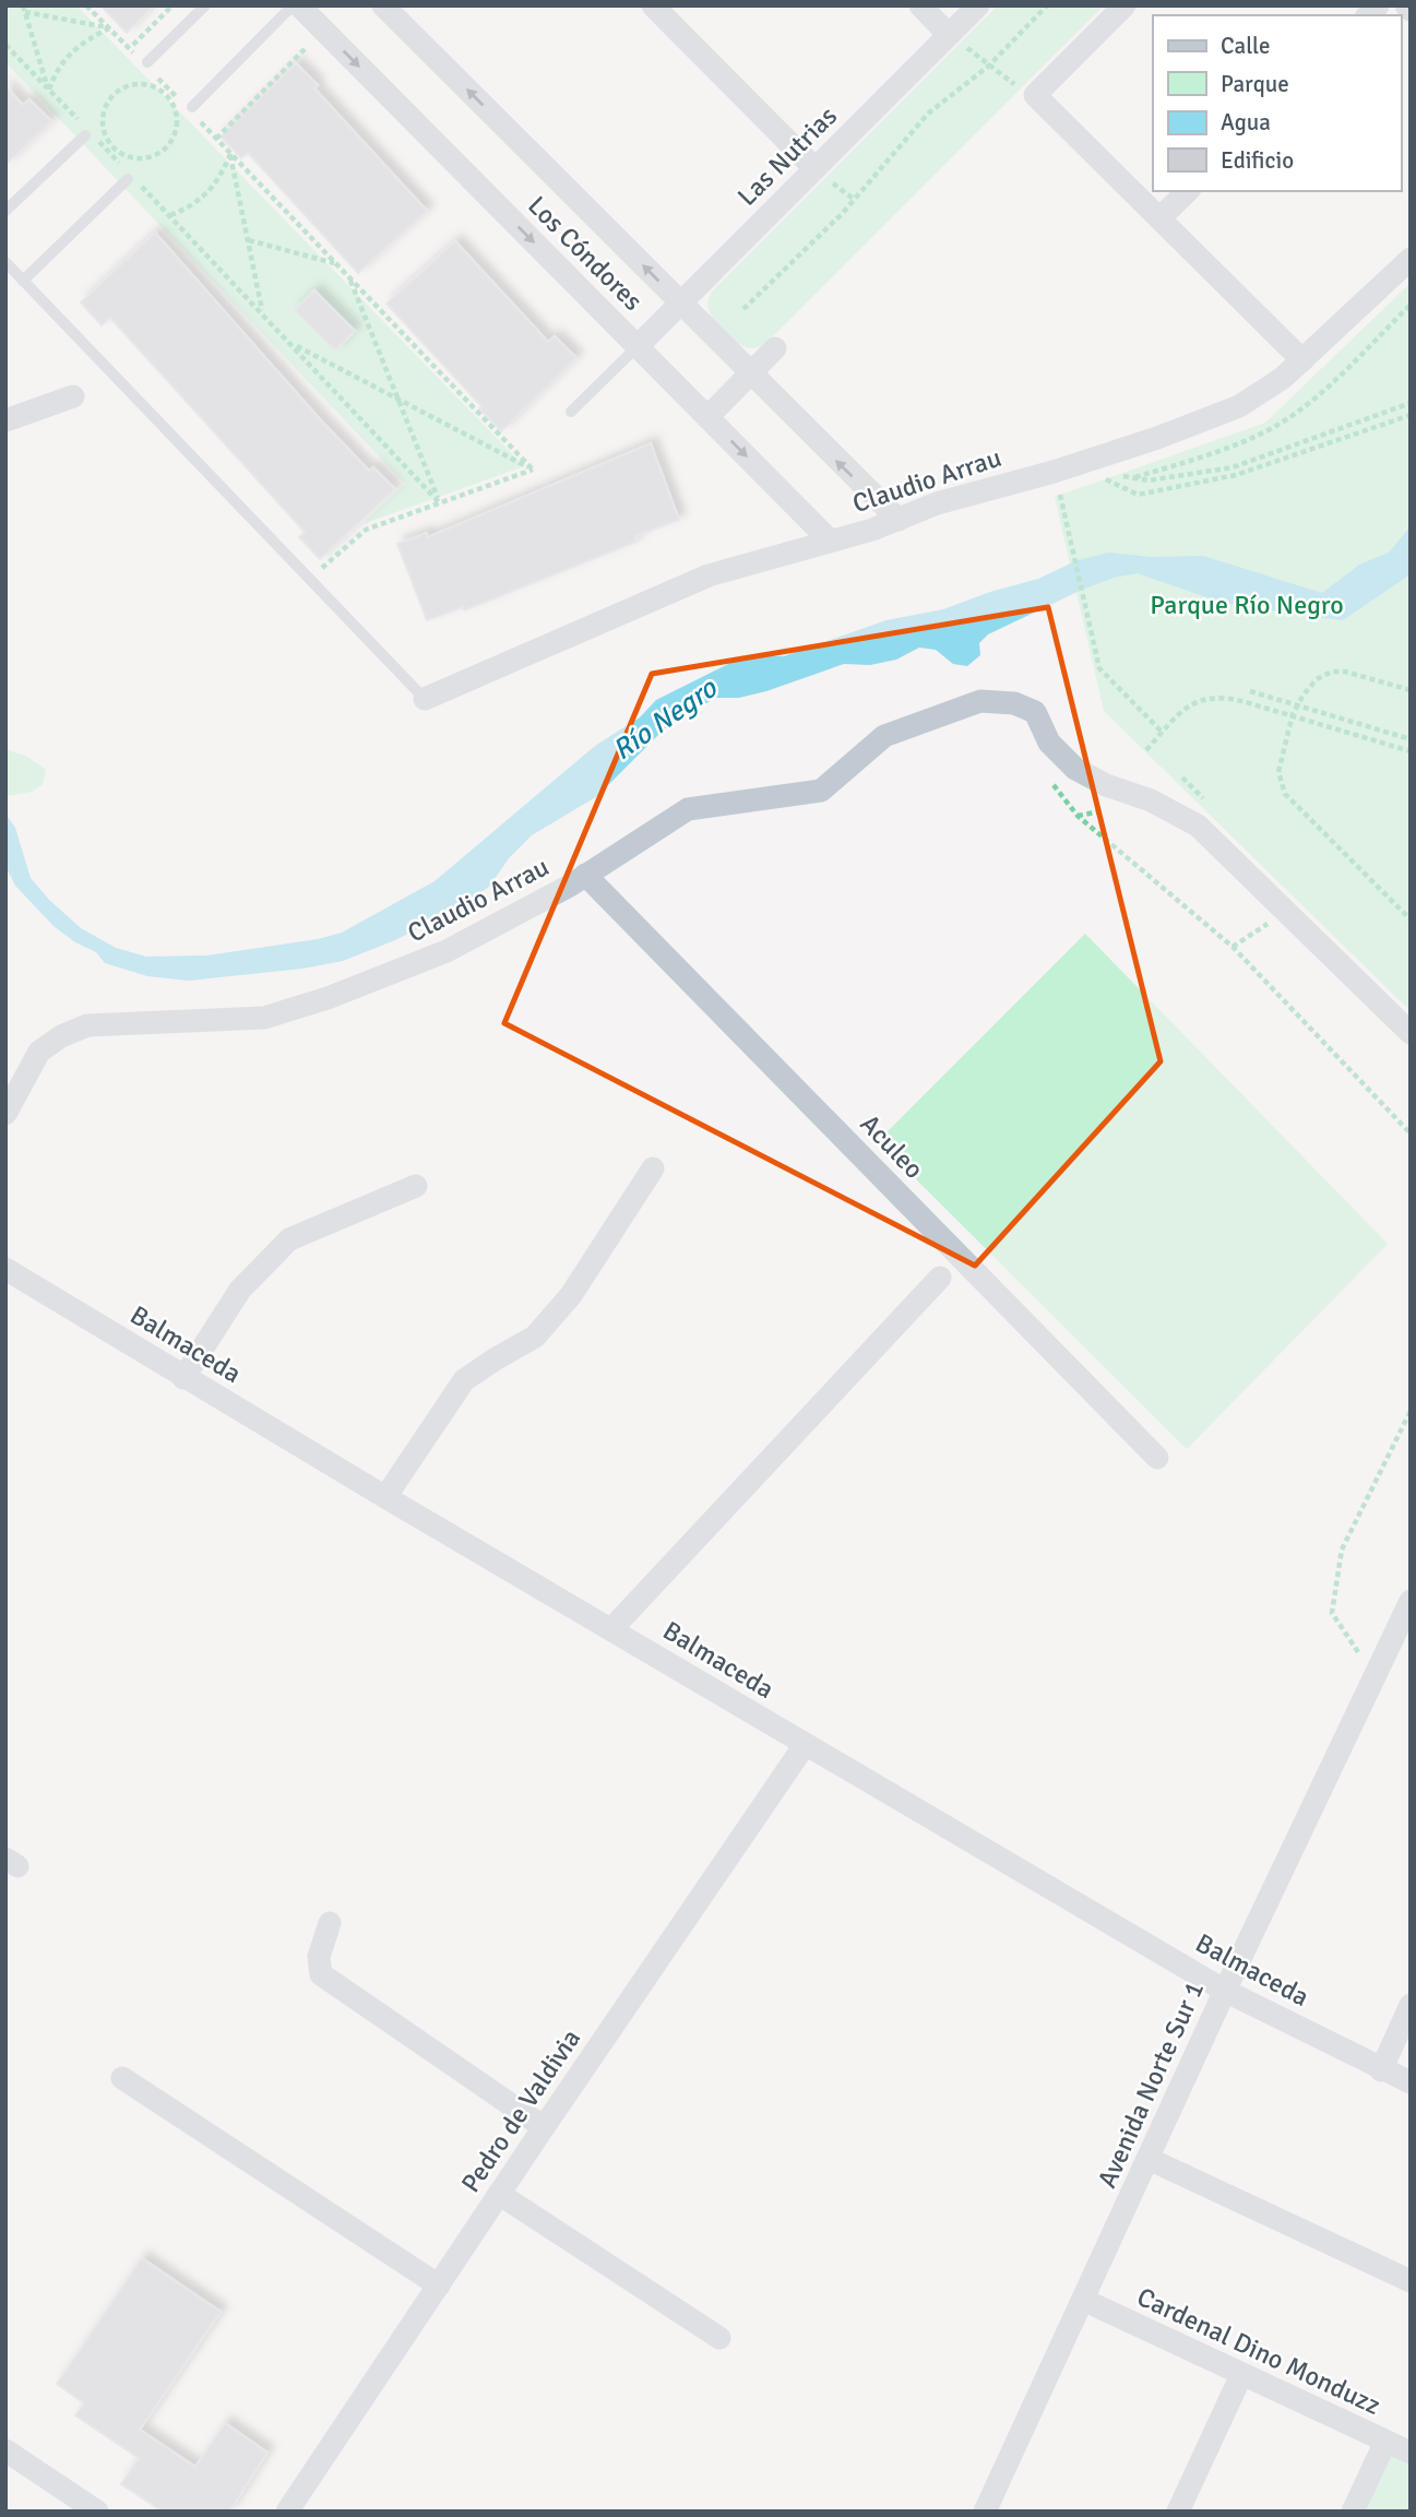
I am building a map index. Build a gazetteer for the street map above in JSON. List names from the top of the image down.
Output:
{
  "streets": {
    "street": [
      "Las Nutrias",
      "Los Cóndores",
      "Claudio Arrau",
      "Aculeo",
      "Balmaceda",
      "Avenida Norte Sur 1",
      "Pedro de Valdivia",
      "Cardenal Dino Monduzz"
    ]
  },
  "crossings": [
    ["Las Nutrias", "Los Cóndores"],
    ["Los Cóndores", "Claudio Arrau"],
    ["Claudio Arrau", "Aculeo"],
    ["Balmaceda", "Avenida Norte Sur 1"],
    ["Balmaceda", "Pedro de Valdivia"],
    ["Avenida Norte Sur 1", "Cardenal Dino Monduzz"]
  ],
  "water": ["Río Negro"],
  "parks": ["Parque Río Negro"],
  "legend": [
    "Calle",
    "Parque",
    "Agua",
    "Edificio"
  ]
}
